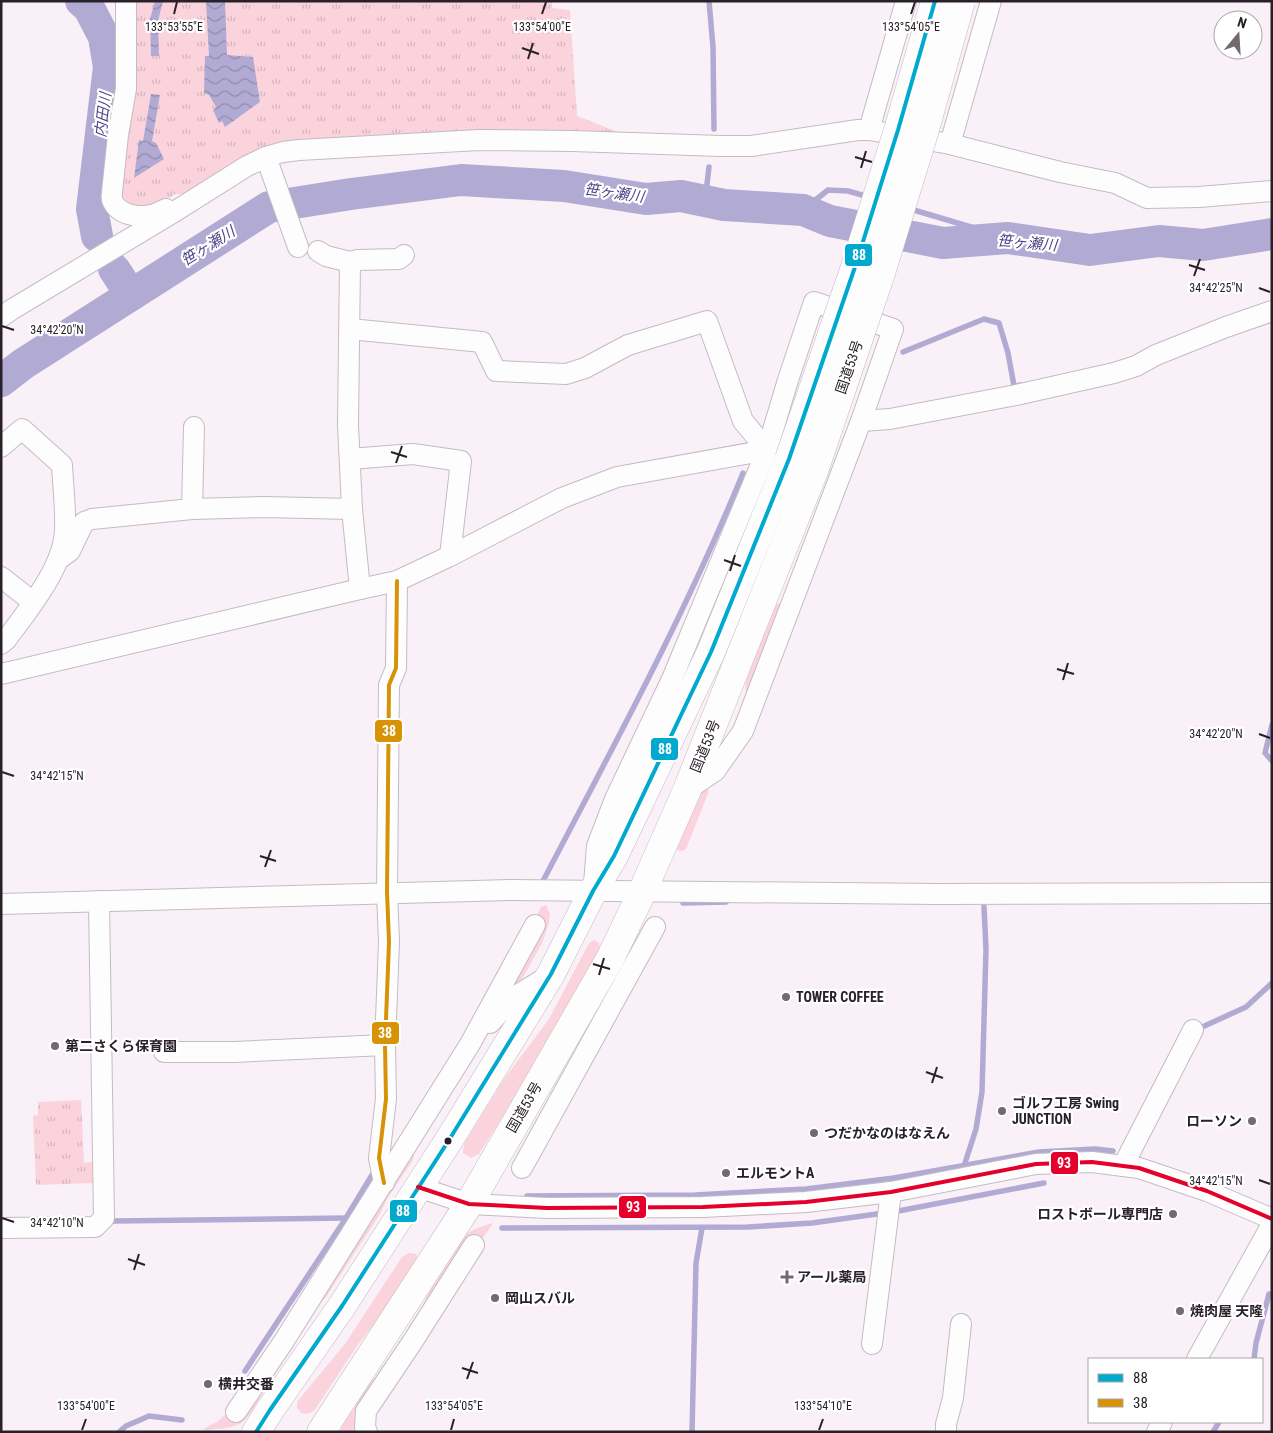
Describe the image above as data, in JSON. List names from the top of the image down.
{
  "streets": {
    "highway": ["国道53号"]
  },
  "water": ["内田川", "笹ヶ瀬川"],
  "places": {
    "other": [
      "TOWER COFFEE",
      "第二さくら保育園",
      "ゴルフ工房 Swing JUNCTION",
      "ローソン",
      "つだかなのはなえん",
      "エルモントA",
      "ロストボール専門店",
      "岡山スバル",
      "焼肉屋 天隆",
      "横井交番"
    ],
    "health": ["アール薬局"]
  },
  "lines": ["transit line 88", "transit line 38", "transit line 93"],
  "legend": ["88", "38"],
  "north": "top",
  "coordinates": [
    "133°53'55\"E",
    "133°54'00\"E",
    "133°54'05\"E",
    "34°42'25\"N",
    "34°42'20\"N",
    "34°42'15\"N",
    "34°42'10\"N",
    "133°54'10\"E"
  ]
}
